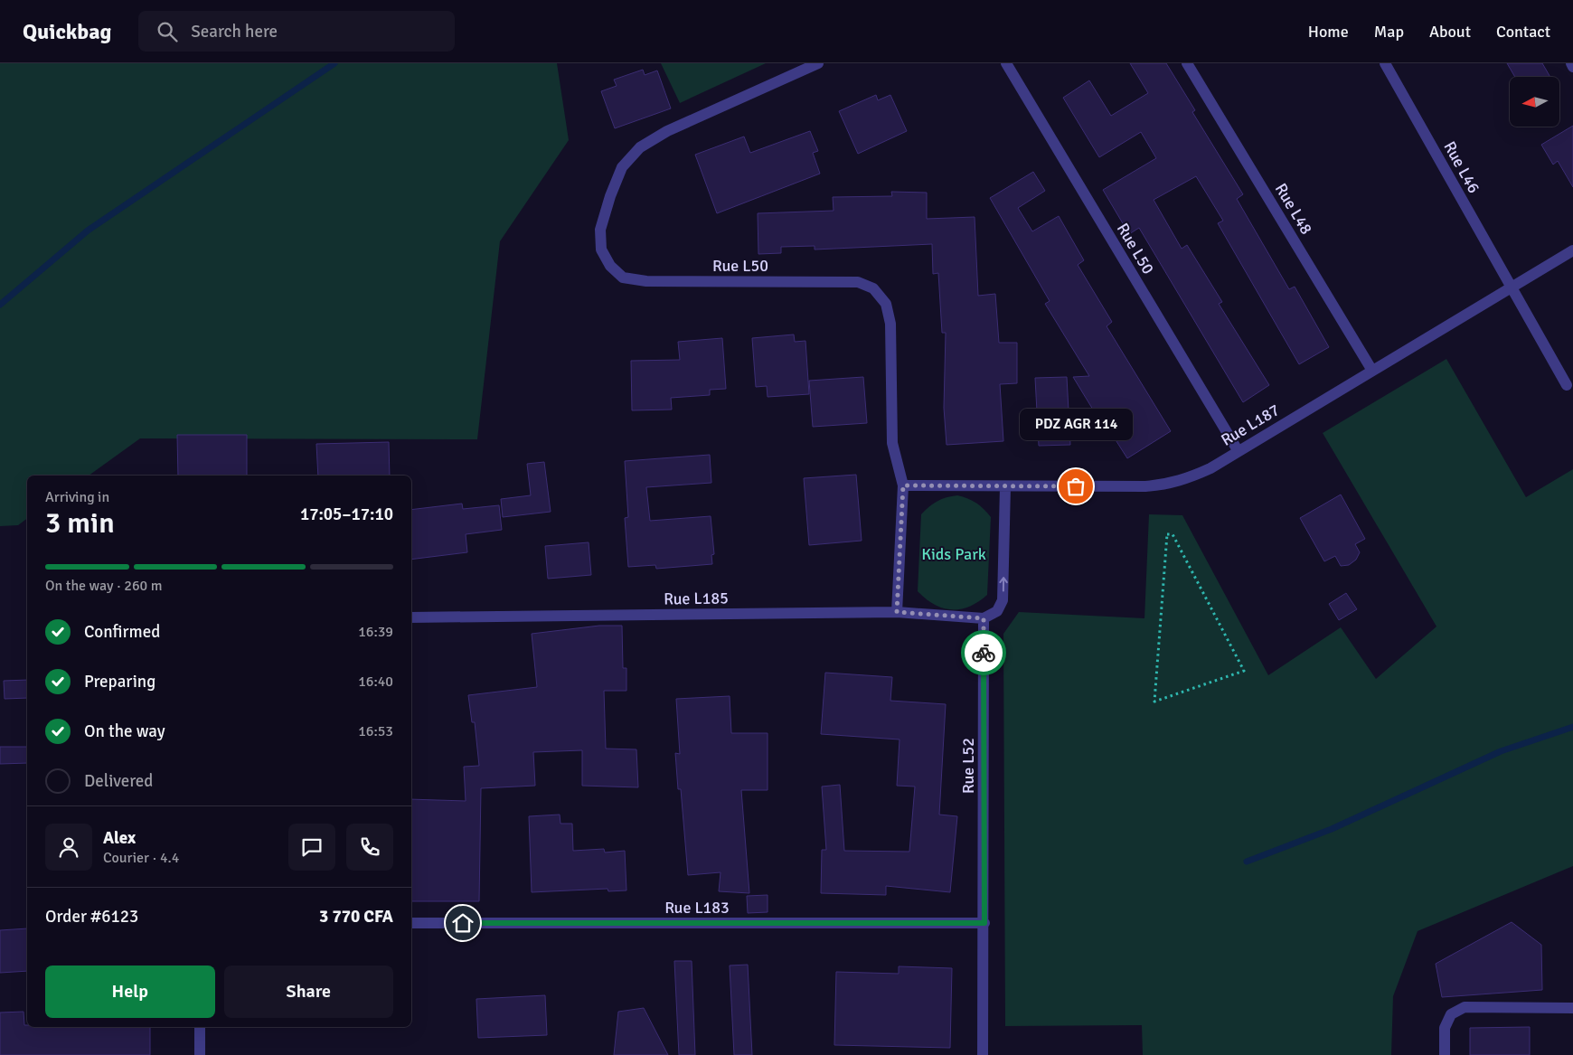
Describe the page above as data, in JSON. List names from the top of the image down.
{
  "streets": {
    "street": [
      "Rue L46",
      "Rue L48",
      "Rue L50",
      "Rue L187",
      "Rue L185",
      "Rue L52",
      "Rue L183"
    ]
  },
  "crossings": [
    ["Rue L46", "Rue L187"],
    ["Rue L48", "Rue L187"],
    ["Rue L50", "Rue L187"],
    ["Rue L50", "Rue L185"],
    ["Rue L185", "Rue L52"],
    ["Rue L52", "Rue L183"]
  ],
  "parks": ["Kids Park"],
  "places": ["PDZ AGR 114"],
  "north": "left",
  "page": {
    "header": "Quickbag",
    "search": "Search here",
    "nav": [
      "Home",
      "Map",
      "About",
      "Contact"
    ],
    "bubble": "PDZ AGR 114",
    "heading": ["3 min", "Arriving in", "17:05–17:10"],
    "panel": [
      "Alex",
      "Courier · 4.4",
      "Order #6123",
      "3 770 CFA"
    ],
    "bar": "On the way · 260 m",
    "list": [
      ["Confirmed", "16:39"],
      ["Preparing", "16:40"],
      ["On the way", "16:53"],
      "Delivered"
    ],
    "buttons": ["Help", "Share"]
  }
}
